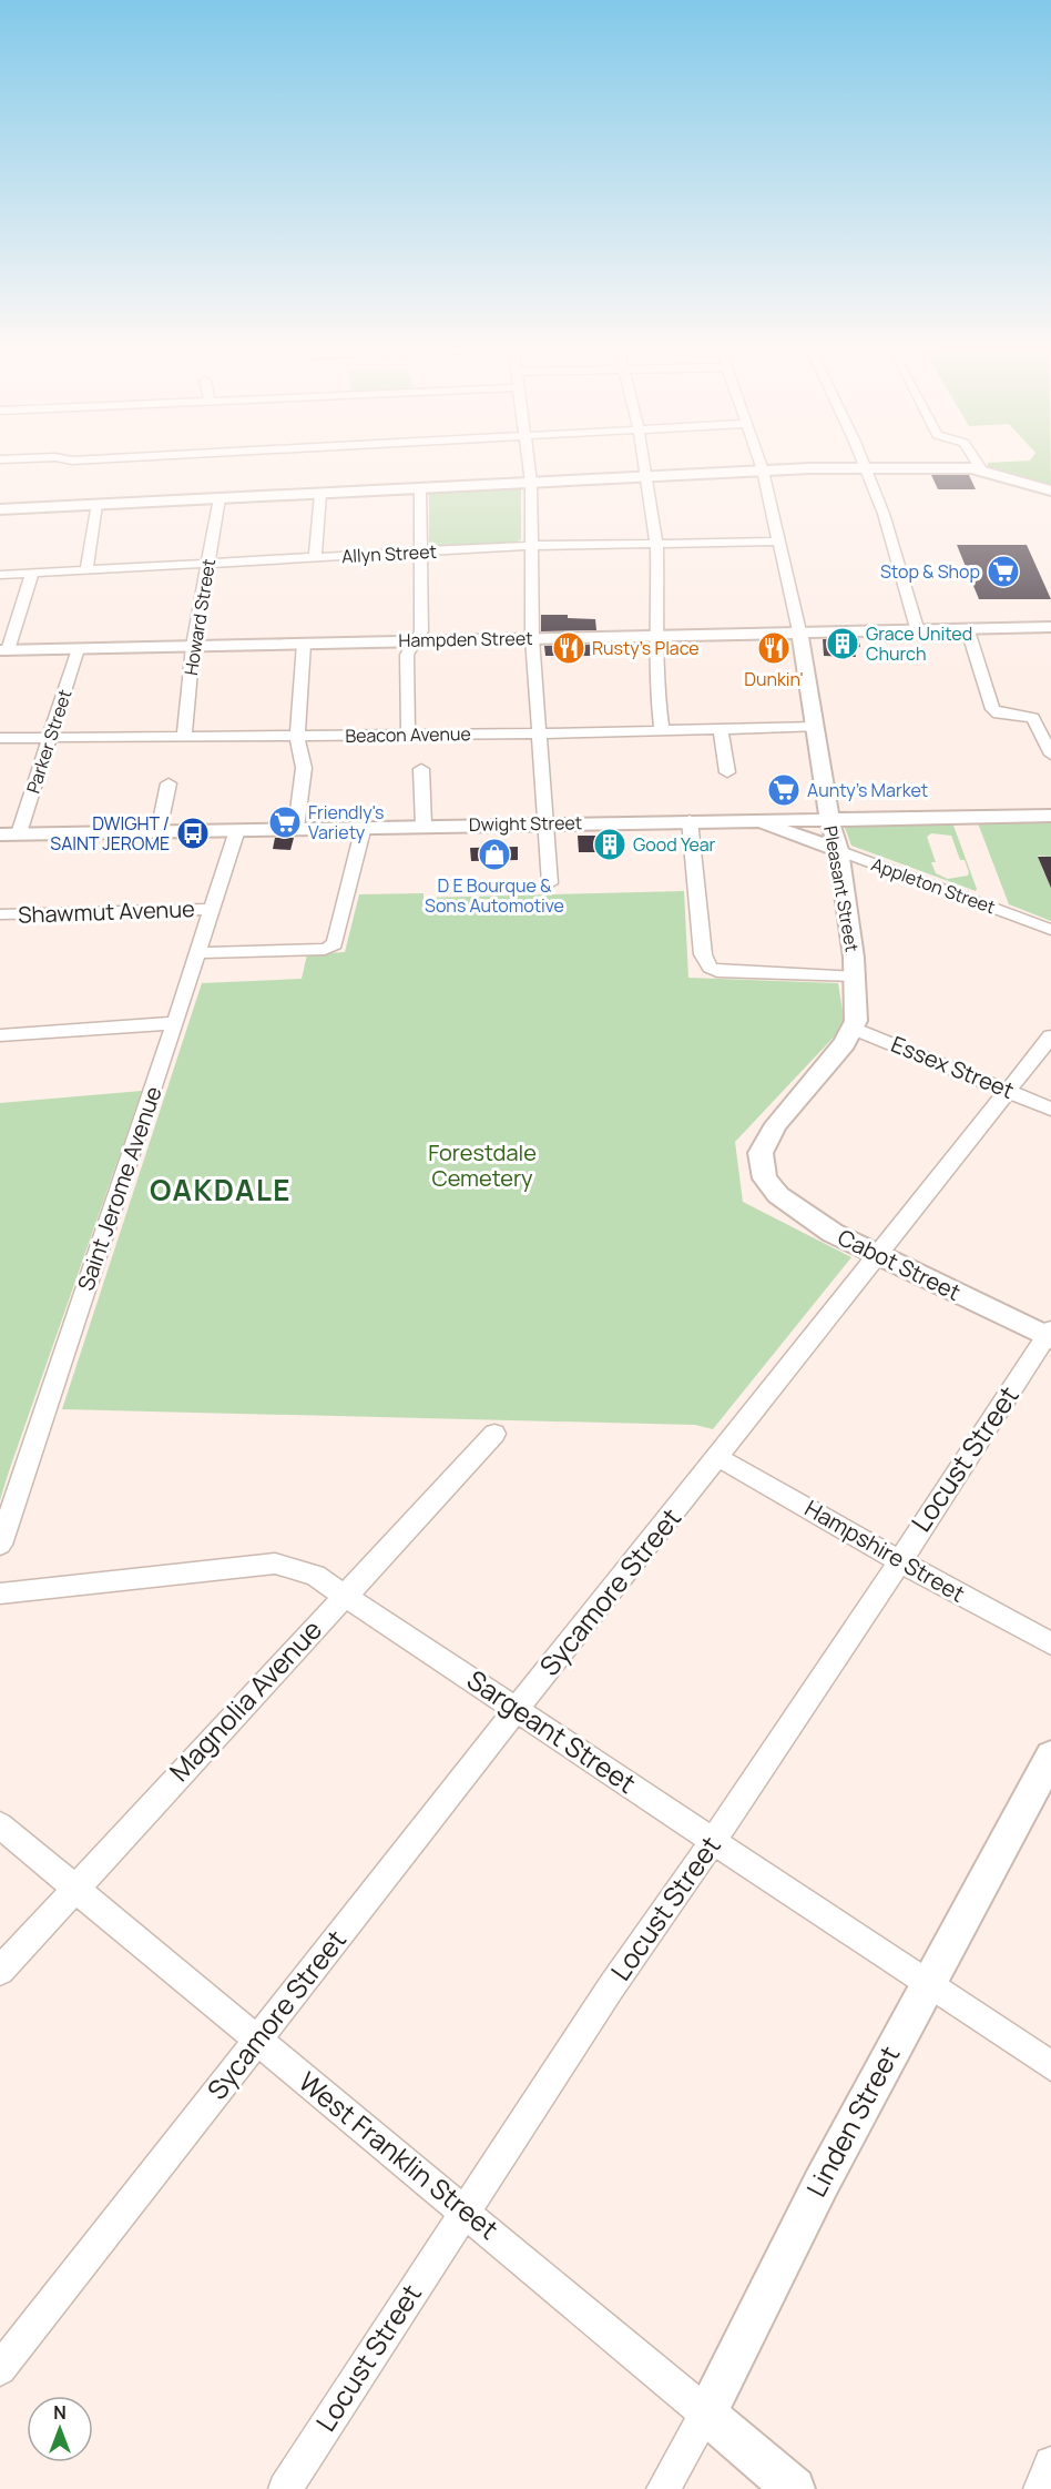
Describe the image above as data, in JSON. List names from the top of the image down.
{
  "streets": {
    "main road": [
      "Hampden Street",
      "Dwight Street",
      "Appleton Street",
      "Pleasant Street",
      "Cabot Street",
      "Linden Street",
      "West Franklin Street"
    ],
    "street": [
      "Allyn Street",
      "Howard Street",
      "Beacon Avenue",
      "Parker Street",
      "Shawmut Avenue",
      "Essex Street",
      "Saint Jerome Avenue",
      "Locust Street",
      "Hampshire Street",
      "Sycamore Street",
      "Magnolia Avenue",
      "Sargeant Street"
    ]
  },
  "crossings": [
    ["Allyn Street", "Howard Street"],
    ["Allyn Street", "Pleasant Street"],
    ["Howard Street", "Hampden Street"],
    ["Howard Street", "Beacon Avenue"],
    ["Hampden Street", "Parker Street"],
    ["Hampden Street", "Pleasant Street"],
    ["Beacon Avenue", "Parker Street"],
    ["Beacon Avenue", "Pleasant Street"],
    ["Parker Street", "Dwight Street"],
    ["Dwight Street", "Appleton Street"],
    ["Dwight Street", "Pleasant Street"],
    ["Dwight Street", "Saint Jerome Avenue"],
    ["Appleton Street", "Pleasant Street"],
    ["Pleasant Street", "Essex Street"],
    ["Pleasant Street", "Cabot Street"],
    ["Shawmut Avenue", "Saint Jerome Avenue"],
    ["Essex Street", "Sycamore Street"],
    ["Cabot Street", "Locust Street"],
    ["Cabot Street", "Sycamore Street"],
    ["Locust Street", "Hampshire Street"],
    ["Locust Street", "Sargeant Street"],
    ["Locust Street", "West Franklin Street"],
    ["Hampshire Street", "Sycamore Street"],
    ["Sycamore Street", "Sargeant Street"],
    ["Sycamore Street", "West Franklin Street"],
    ["Magnolia Avenue", "Sargeant Street"],
    ["Magnolia Avenue", "West Franklin Street"],
    ["Sargeant Street", "Linden Street"],
    ["Linden Street", "West Franklin Street"]
  ],
  "districts": ["OAKDALE"],
  "parks": ["Forestdale Cemetery"],
  "places": {
    "supermarket": ["Stop & Shop", "Aunty's Market", "Friendly's Variety"],
    "building": ["Grace United Church", "Good Year"],
    "restaurant": ["Rusty's Place", "Dunkin'"],
    "bus stop": ["DWIGHT / SAINT JEROME"],
    "shop": ["D E Bourque & Sons Automotive"]
  },
  "north": "top"
}
